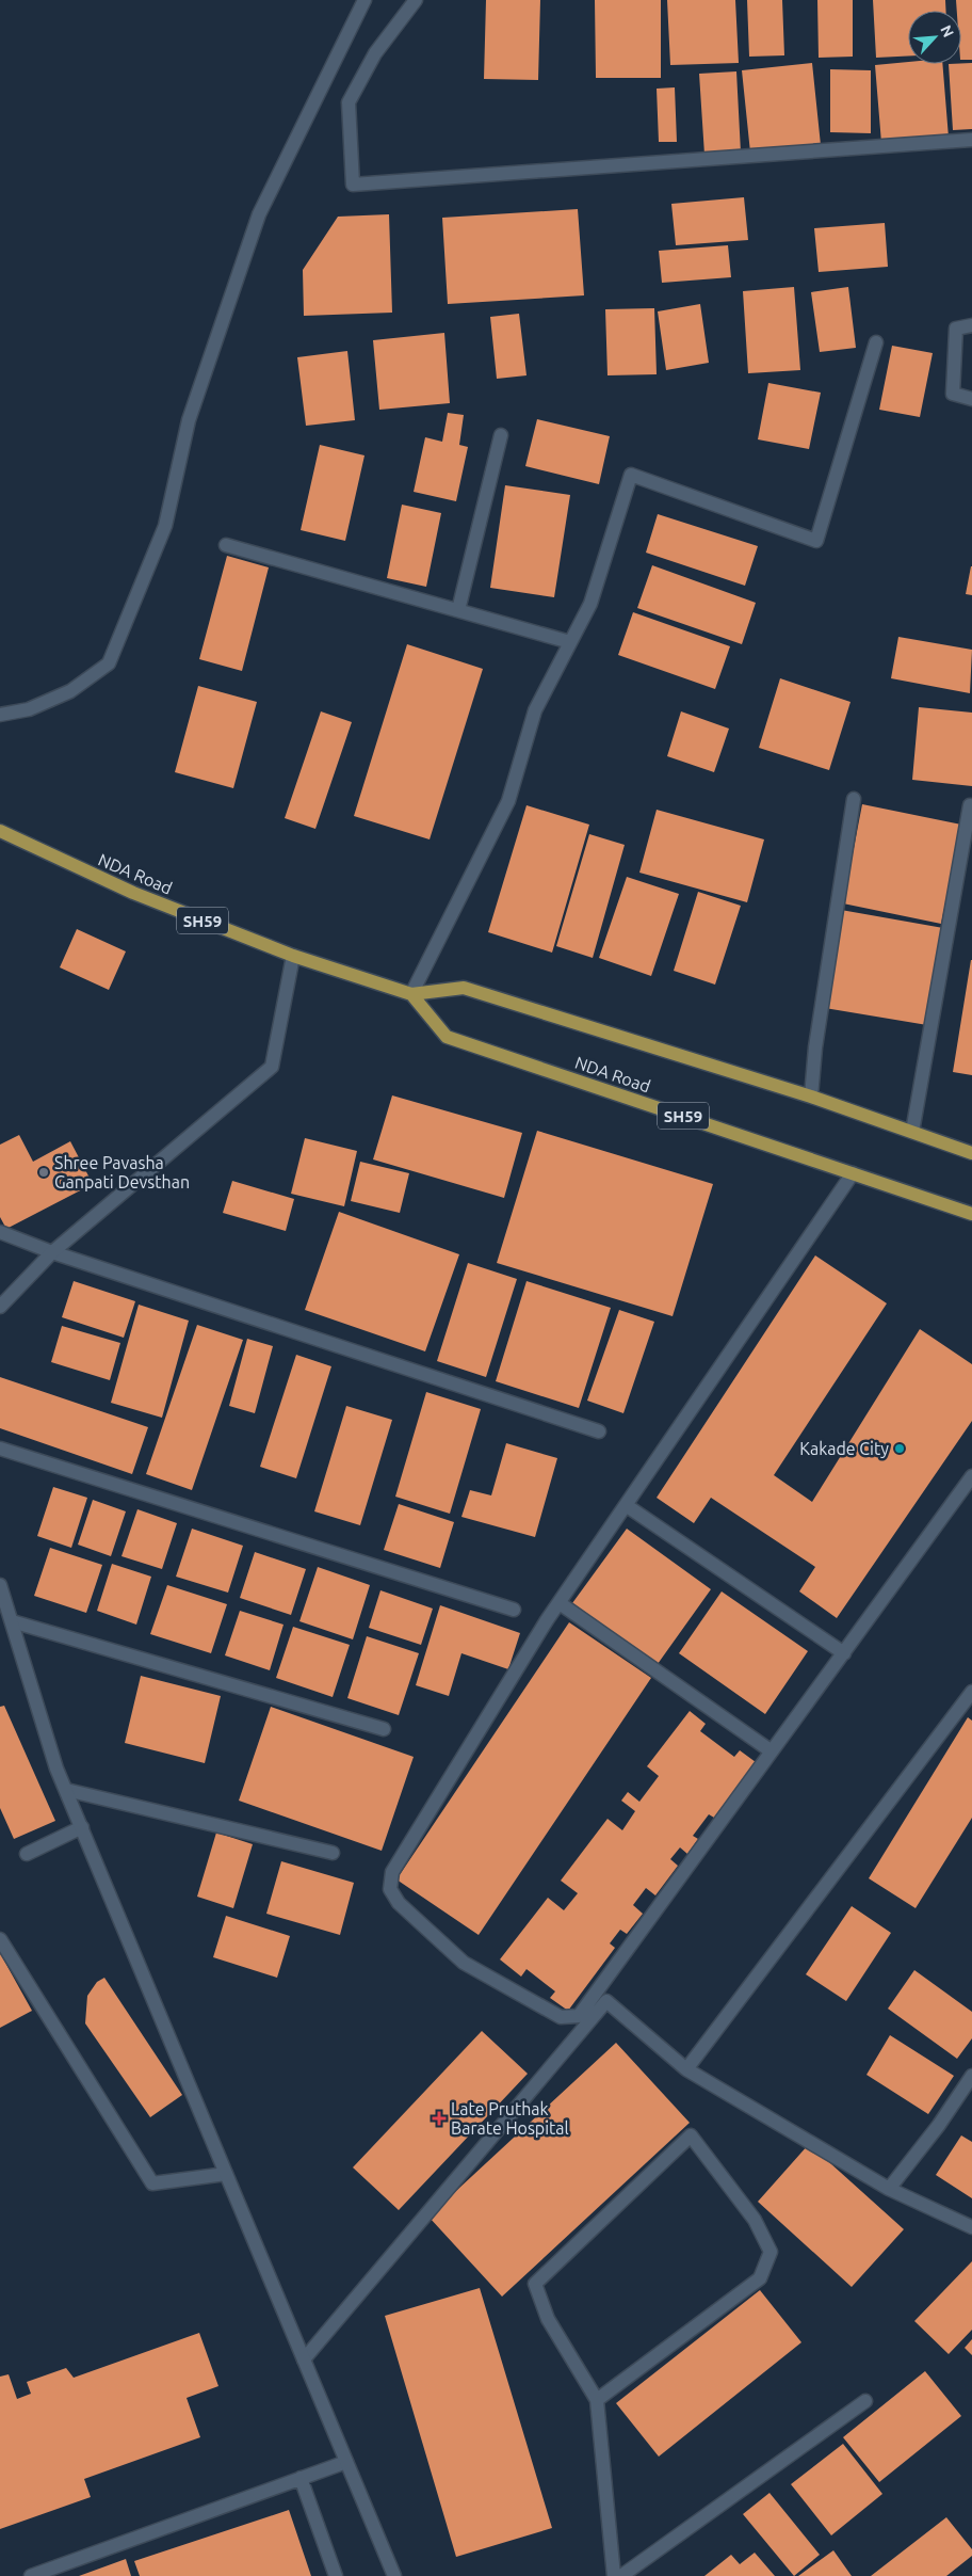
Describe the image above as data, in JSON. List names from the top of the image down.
{
  "streets": {
    "main road": ["NDA Road", "SH59"]
  },
  "places": {
    "other": ["Shree Pavasha Ganpati Devsthan", "Kakade City"],
    "health": ["Late Pruthak Barate Hospital"]
  },
  "north": "top right"
}
